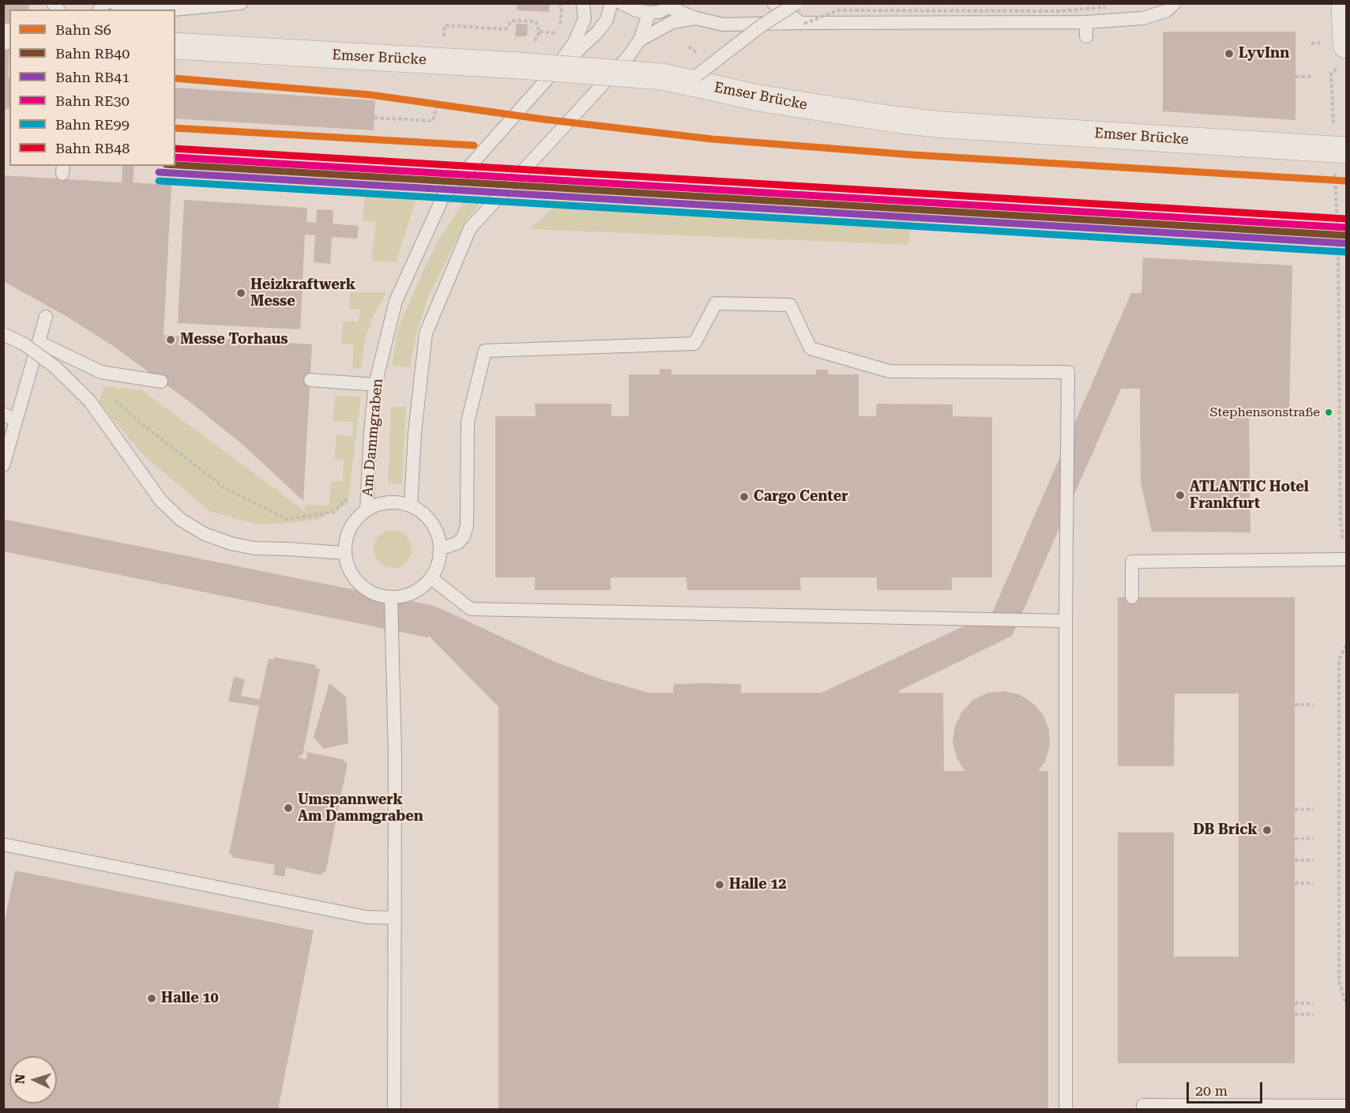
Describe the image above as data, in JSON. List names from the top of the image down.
{
  "streets": {
    "street": ["Emser Brücke"],
    "lane": ["Am Dammgraben"]
  },
  "places": [
    "LyvInn",
    "Heizkraftwerk Messe",
    "Messe Torhaus",
    "Stephensonstraße",
    "ATLANTIC Hotel Frankfurt",
    "Cargo Center",
    "Umspannwerk Am Dammgraben",
    "DB Brick",
    "Halle 12",
    "Halle 10"
  ],
  "lines": [
    "rail line S6",
    "rail line RB48",
    "rail line RE30",
    "rail line RB40",
    "rail line RB41",
    "rail line RE99"
  ],
  "legend": [
    "Bahn S6",
    "Bahn RB40",
    "Bahn RB41",
    "Bahn RE30",
    "Bahn RE99",
    "Bahn RB48"
  ],
  "scale_bar": "20 m",
  "north": "left"
}
